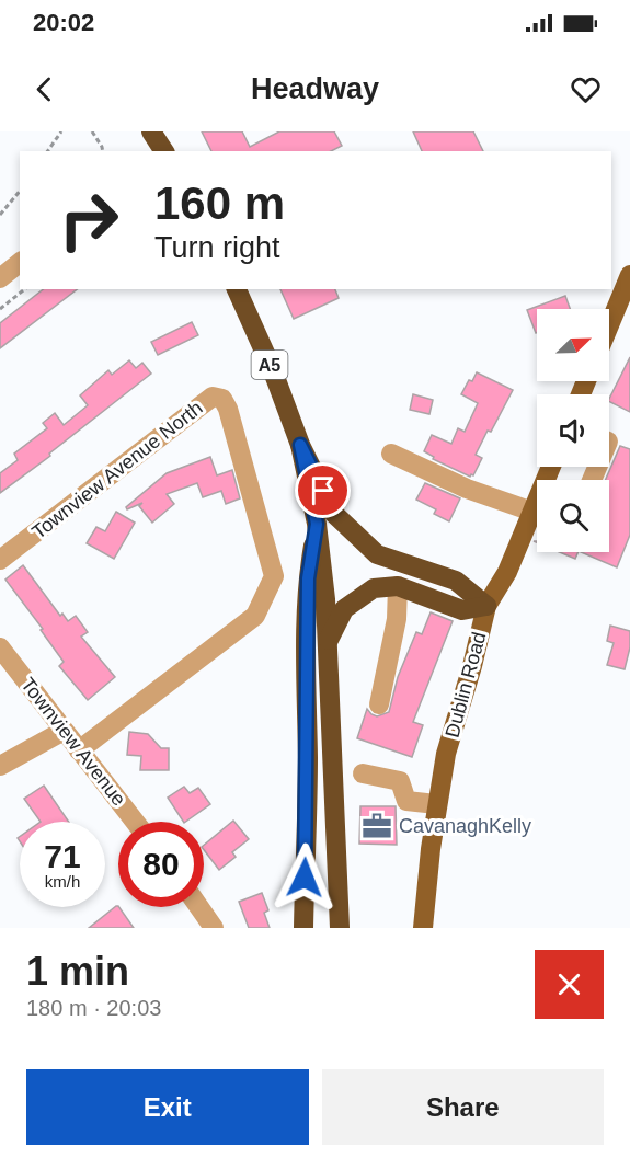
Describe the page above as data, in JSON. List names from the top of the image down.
{
  "streets": {
    "highway": ["A5"],
    "main road": ["Dublin Road"],
    "street": ["Townview Avenue North", "Townview Avenue"]
  },
  "crossings": [
    ["Townview Avenue North", "Townview Avenue"]
  ],
  "places": {
    "office": ["CavanaghKelly"]
  },
  "north": "top right",
  "page": {
    "status": "20:02",
    "header": "Headway",
    "turn": ["160 m", "Turn right"],
    "speed": "71 km/h",
    "limit": "80",
    "heading": ["1 min", "180 m · 20:03"],
    "buttons": ["Exit", "Share"]
  }
}
